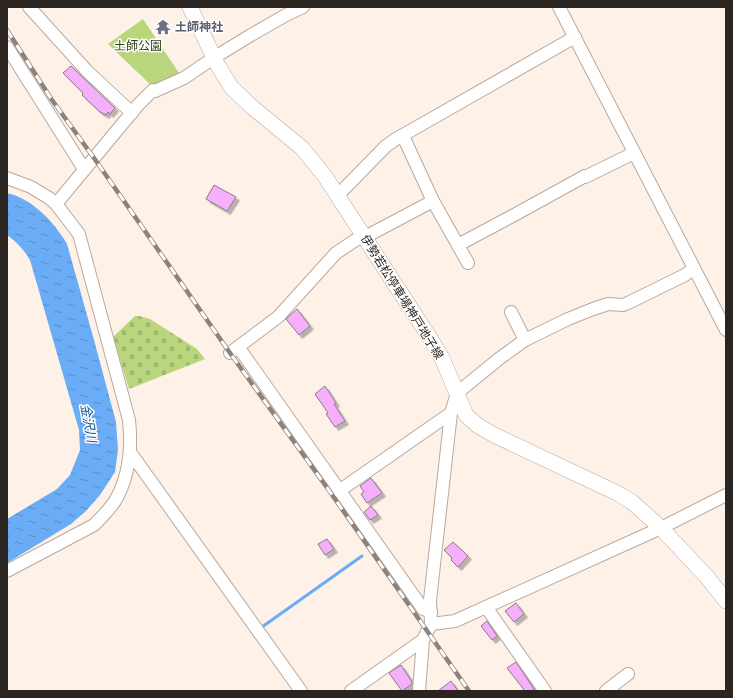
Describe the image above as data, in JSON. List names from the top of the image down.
{
  "streets": {
    "main road": ["伊勢若松停車場神戸地子線"]
  },
  "water": ["金沢川"],
  "parks": ["土師公園"],
  "places": {
    "temple": ["土師神社"]
  }
}
